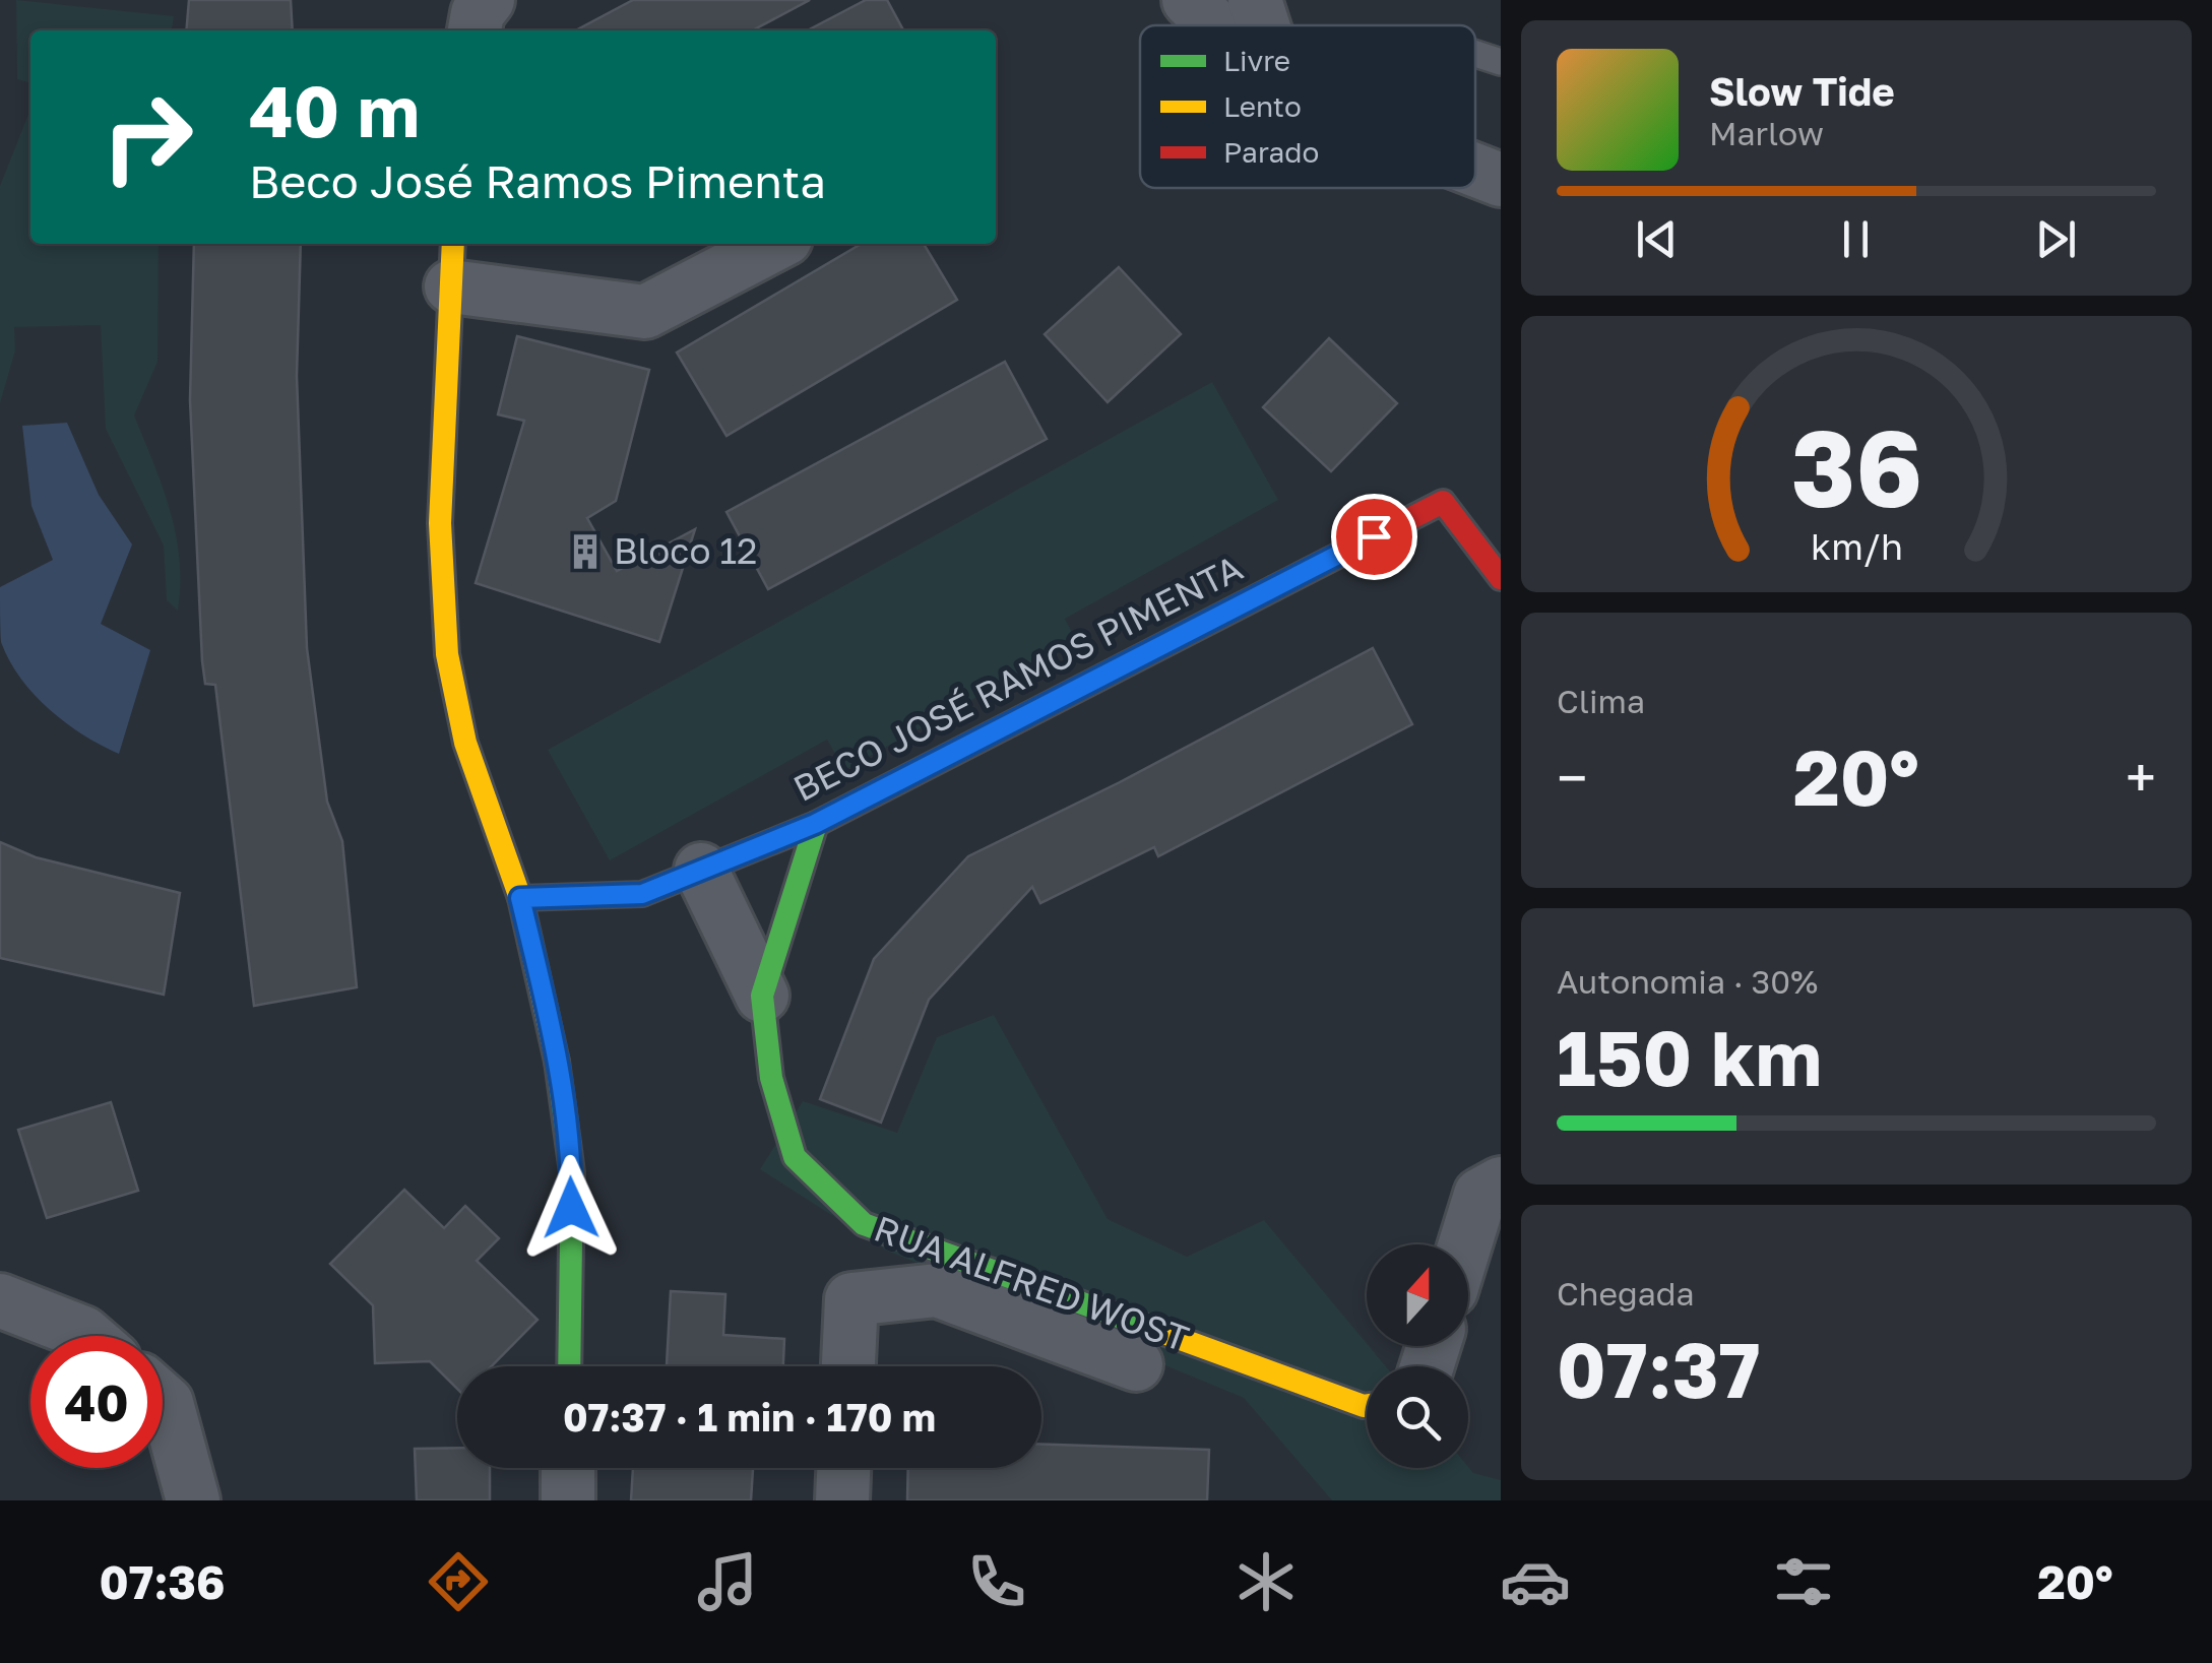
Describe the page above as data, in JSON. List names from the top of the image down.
{
  "streets": {
    "street": ["BECO JOSÉ RAMOS PIMENTA", "RUA ALFRED WOST"]
  },
  "crossings": [
    ["BECO JOSÉ RAMOS PIMENTA", "RUA ALFRED WOST"]
  ],
  "places": {
    "building": ["Bloco 12"]
  },
  "legend": ["Livre", "Lento", "Parado"],
  "north": "top",
  "page": {
    "turn": ["40 m", "Beco José Ramos Pimenta"],
    "song": ["Slow Tide", "Marlow"],
    "tile": [
      "Clima",
      ["Autonomia · 30%", "150 km"],
      ["Chegada", "07:37"]
    ],
    "heat": ["−", "20°", "+"],
    "limit": "40",
    "trip": "07:37 · 1 min · 170 m",
    "tabs": ["07:36", "20°"],
    "gauge": ["36", "km/h"]
  }
}
